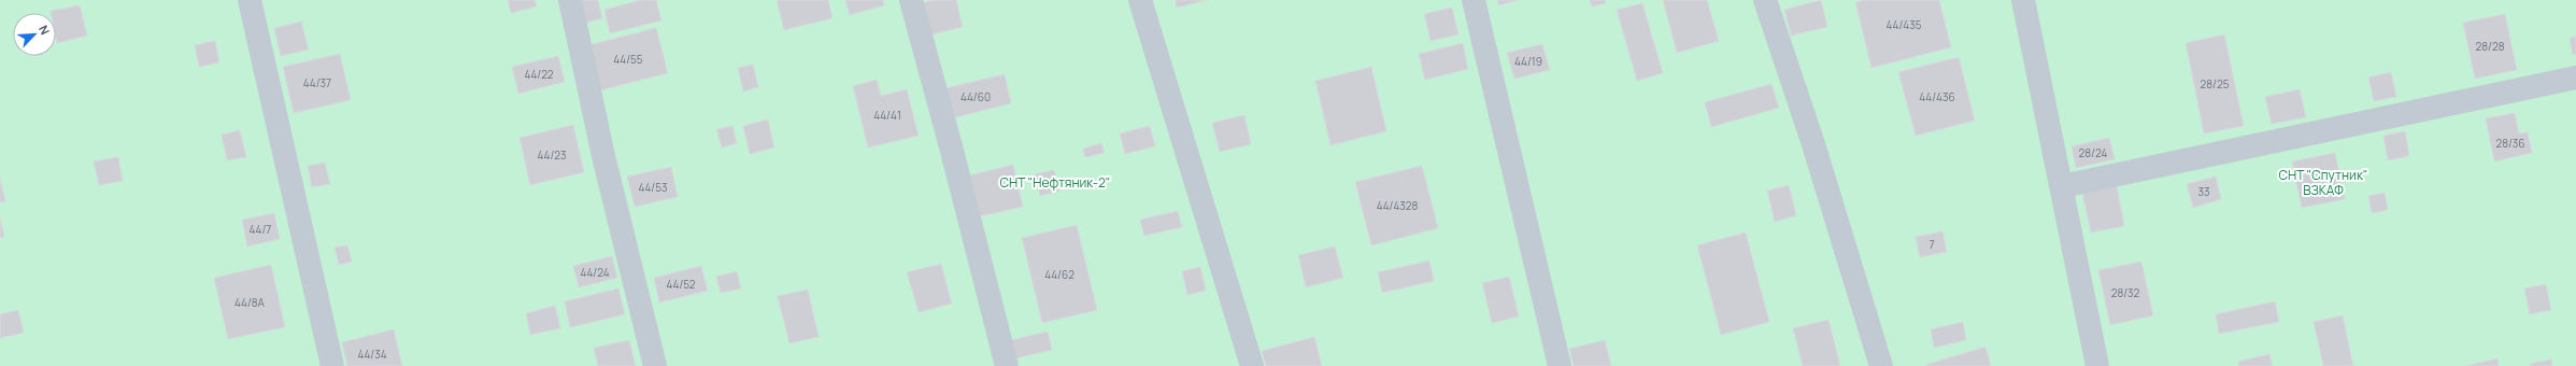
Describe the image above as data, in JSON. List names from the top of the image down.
{
  "parks": ["СНТ \"Спутник\" ВЗКАФ", "СНТ \"Нефтяник-2\""],
  "house_numbers": [
    "44/435",
    "28/28",
    "44/55",
    "44/19",
    "44/22",
    "44/37",
    "28/25",
    "44/60",
    "44/436",
    "44/41",
    "28/36",
    "28/24",
    "44/23",
    "44/53",
    "33",
    "44/4328",
    "44/7",
    "7",
    "44/24",
    "44/62",
    "44/52",
    "28/32",
    "44/8А",
    "44/34"
  ],
  "north": "top right"
}
